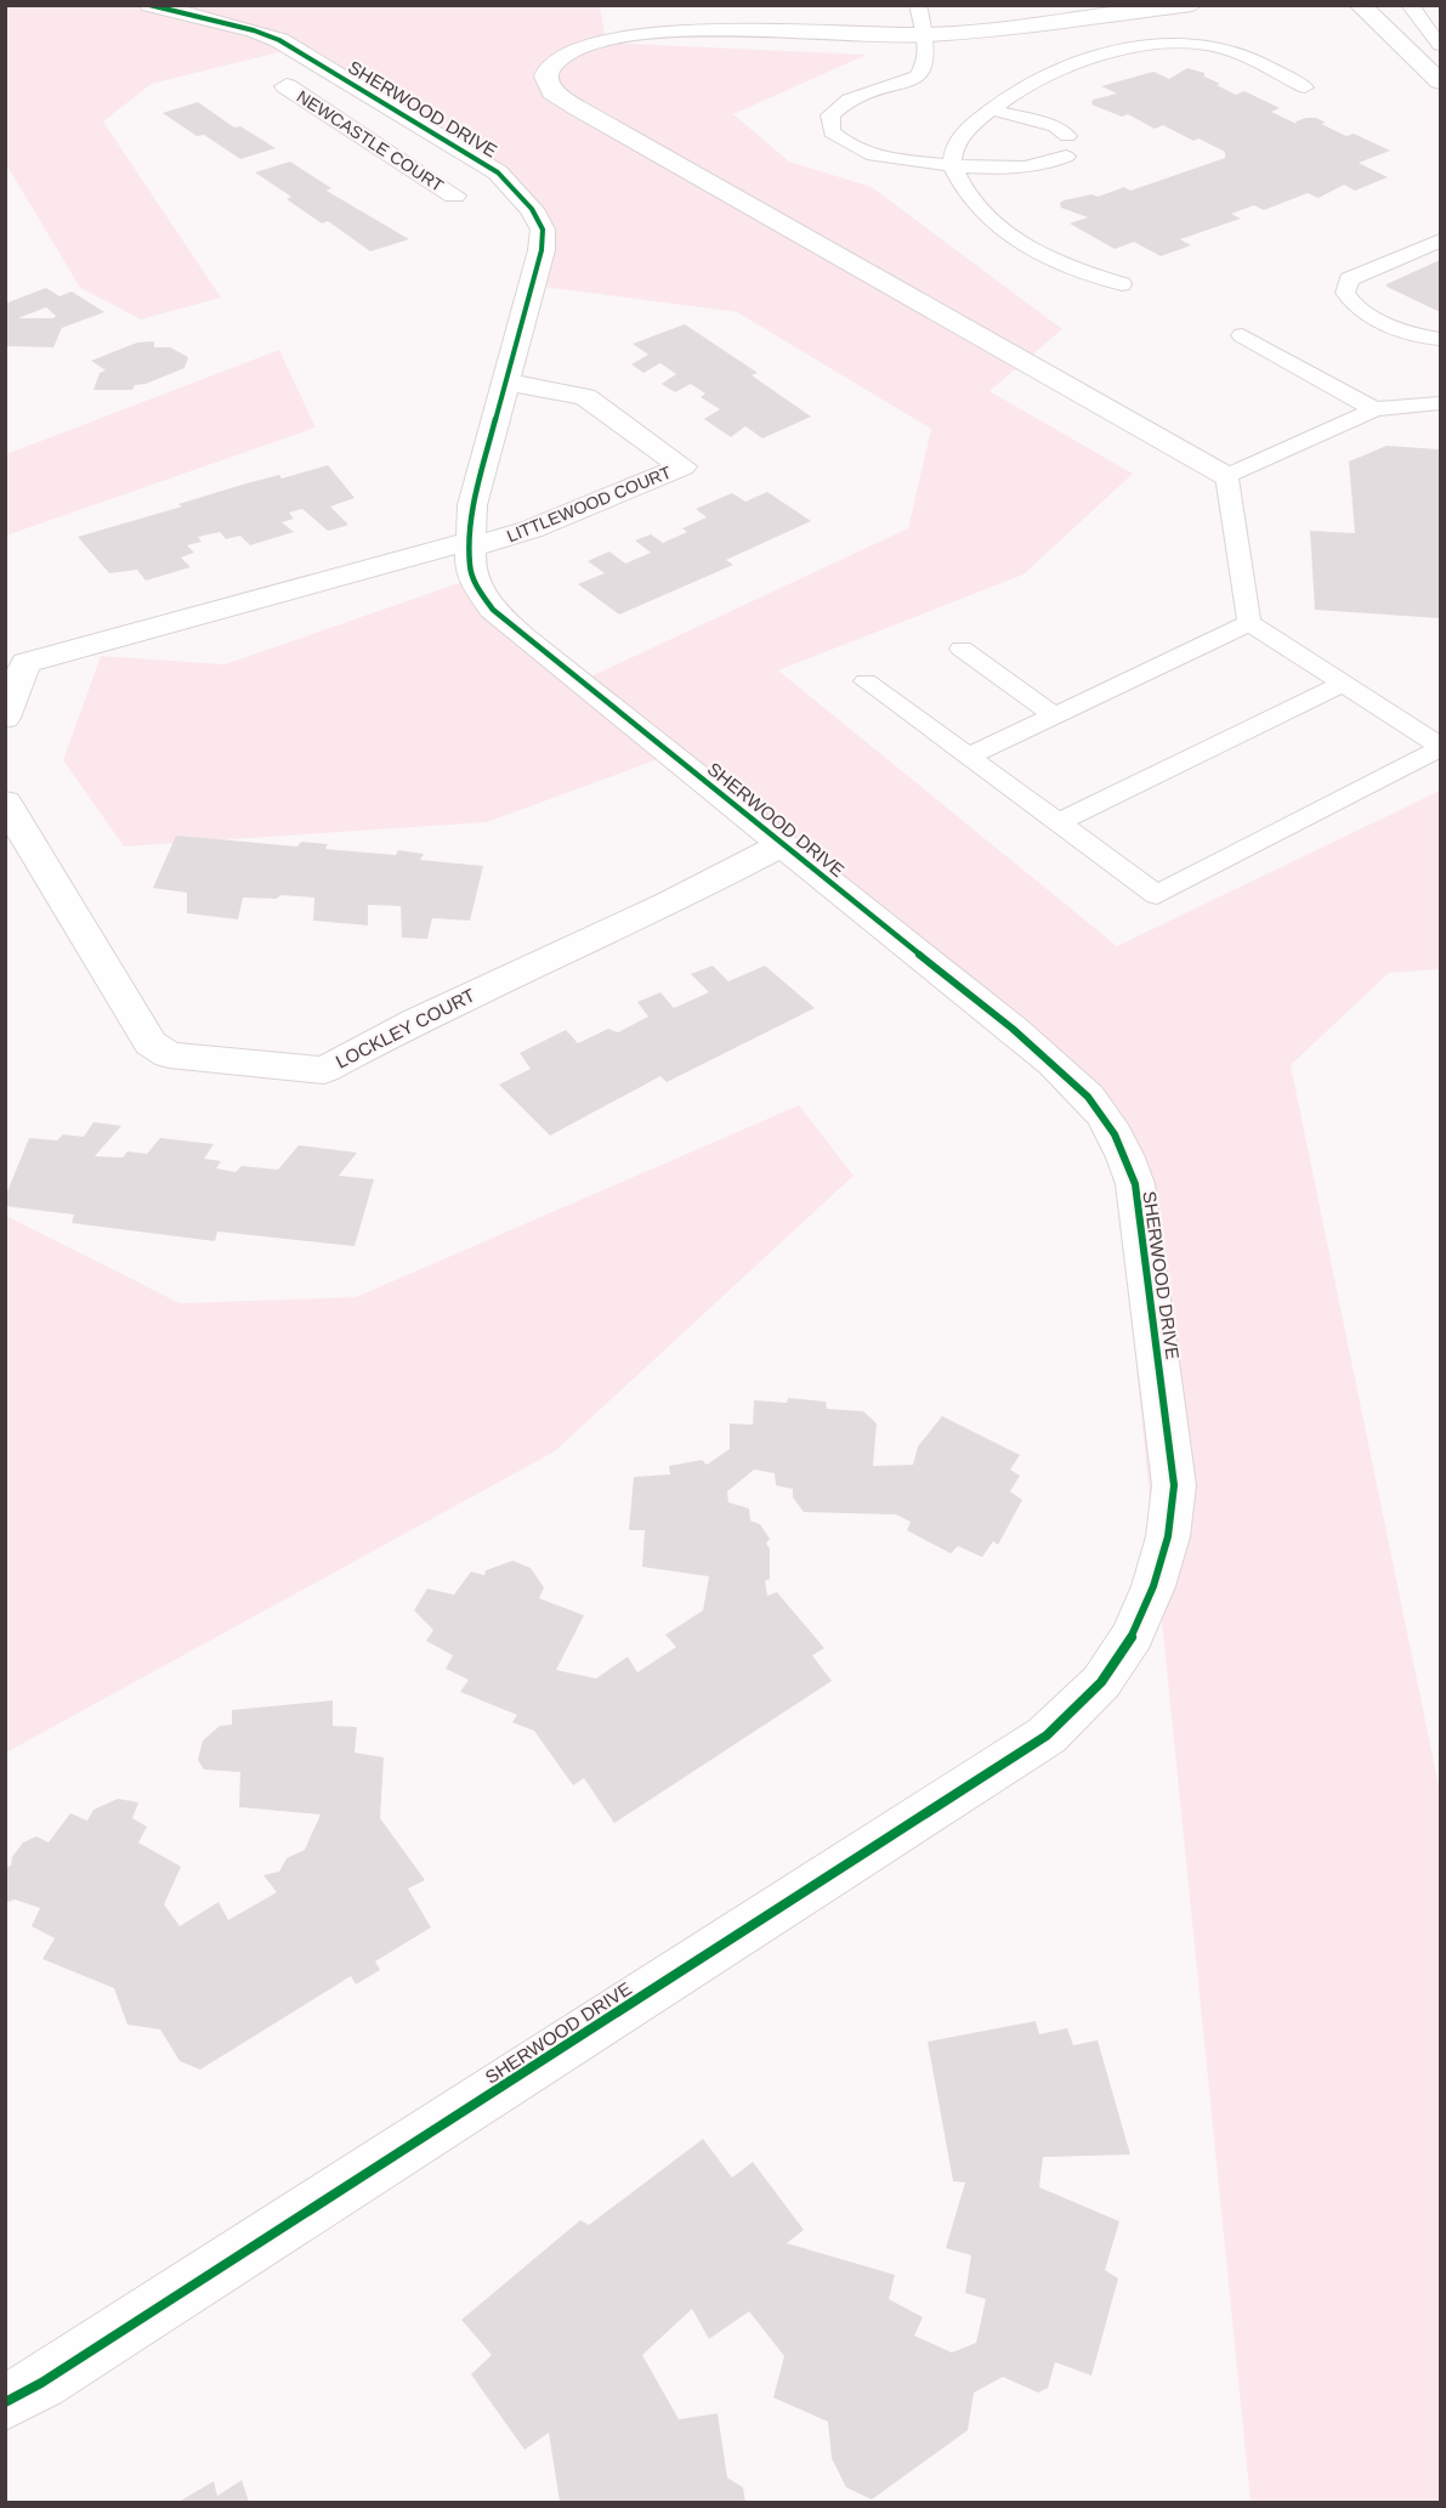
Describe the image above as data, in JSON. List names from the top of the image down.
{
  "streets": {
    "street": [
      "SHERWOOD DRIVE",
      "NEWCASTLE COURT",
      "LITTLEWOOD COURT",
      "LOCKLEY COURT"
    ]
  },
  "crossings": [
    ["SHERWOOD DRIVE", "LITTLEWOOD COURT"],
    ["SHERWOOD DRIVE", "LOCKLEY COURT"]
  ]
}
